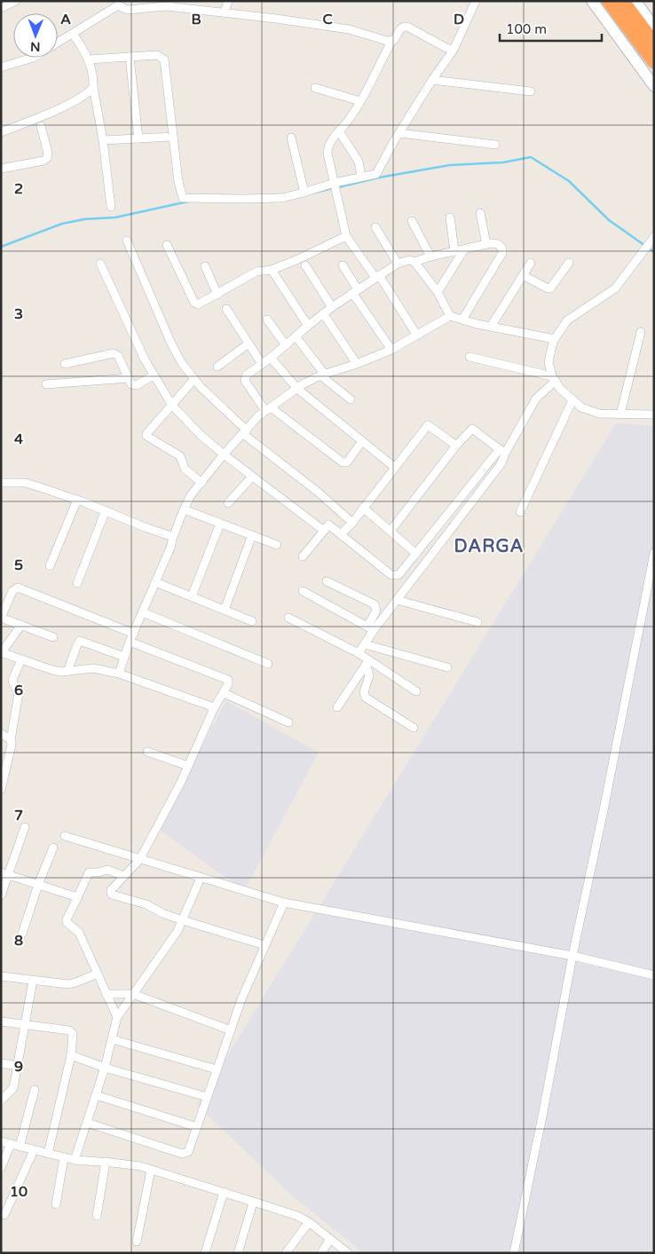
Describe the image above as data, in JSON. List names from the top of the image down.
{
  "districts": ["DARGA"],
  "scale_bar": "100 m",
  "north": "bottom",
  "grid": {
    "columns": [
      "A",
      "B",
      "C",
      "D"
    ],
    "rows": [
      "2",
      "3",
      "4",
      "5",
      "6",
      "7",
      "8",
      "9",
      "10"
    ]
  }
}
